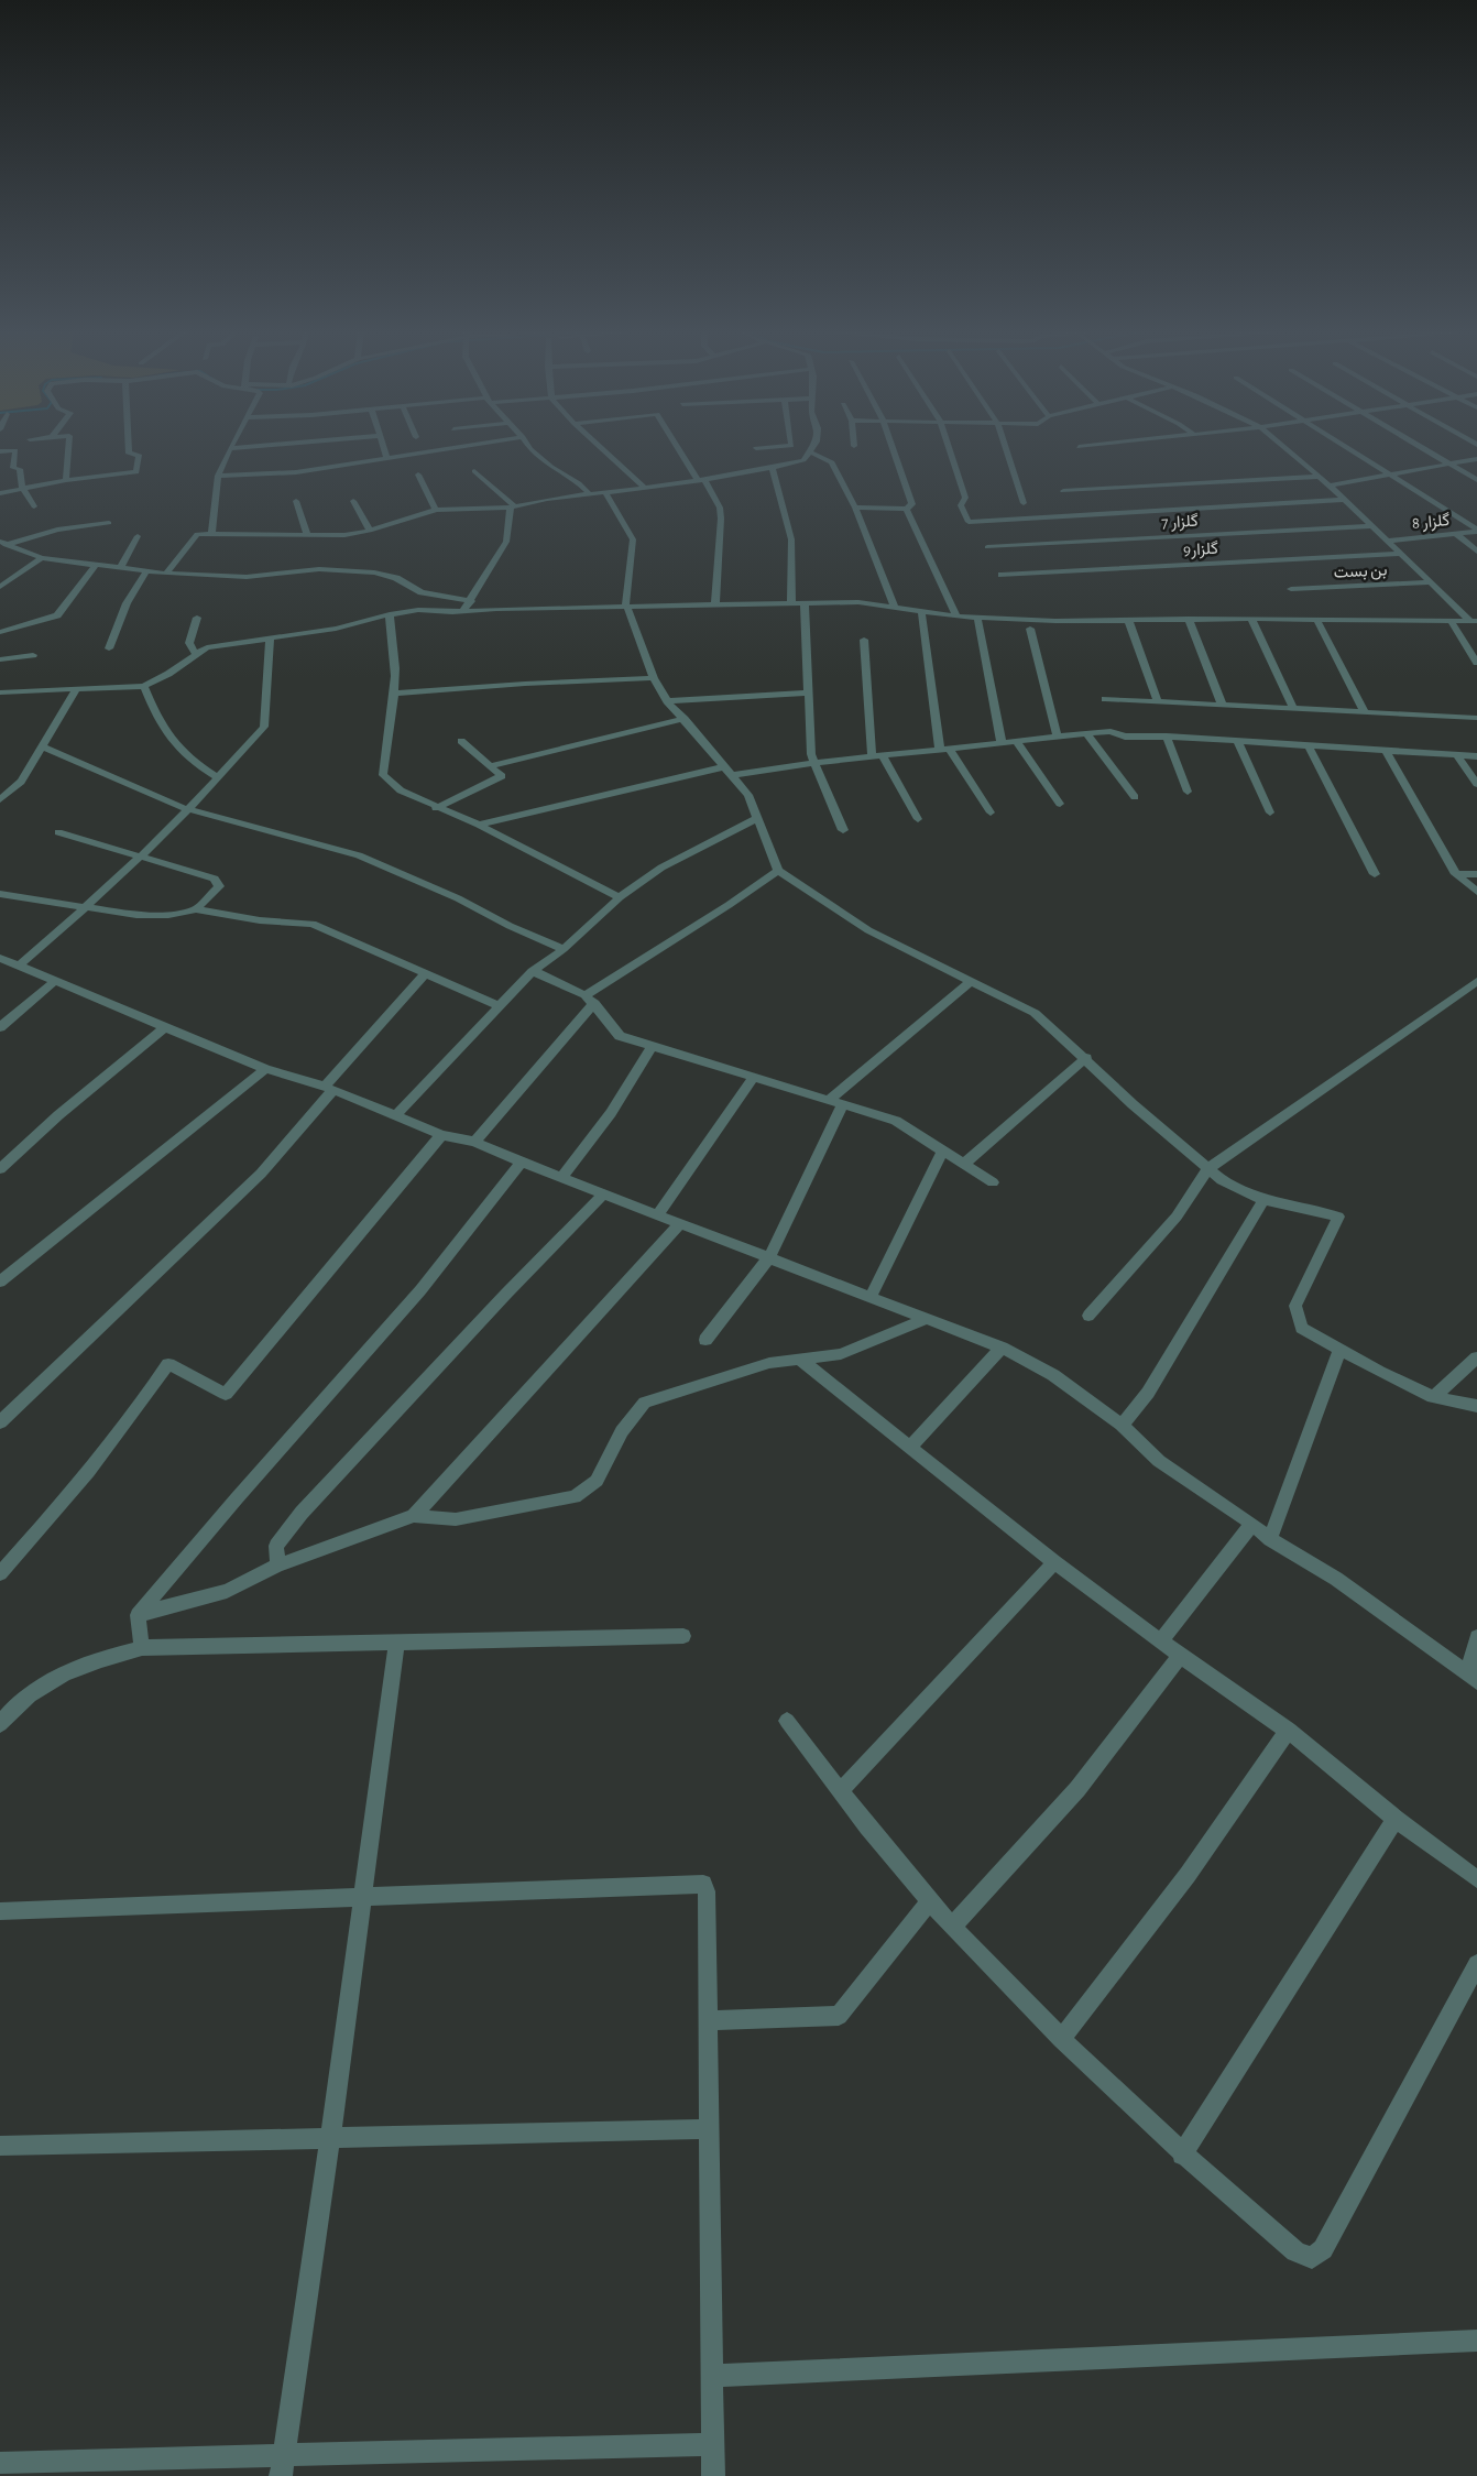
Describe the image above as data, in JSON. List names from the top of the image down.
{
  "streets": {
    "street": [
      "گلزار 7",
      "گلزار 8",
      "گلزار9",
      "بن بست"
    ]
  }
}
